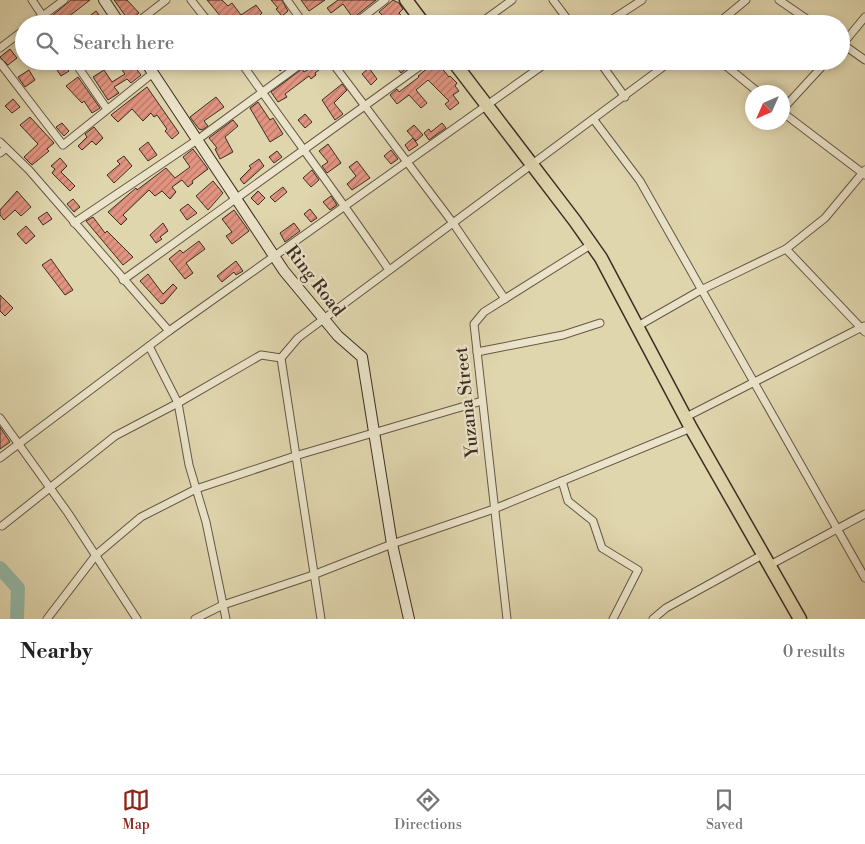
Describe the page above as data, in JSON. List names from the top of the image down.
{
  "streets": {
    "street": ["Ring Road", "Yuzana Street"]
  },
  "north": "bottom left",
  "page": {
    "search": "Search here",
    "heading": ["Nearby", "0 results"],
    "nav": ["Map", "Directions", "Saved"]
  }
}
